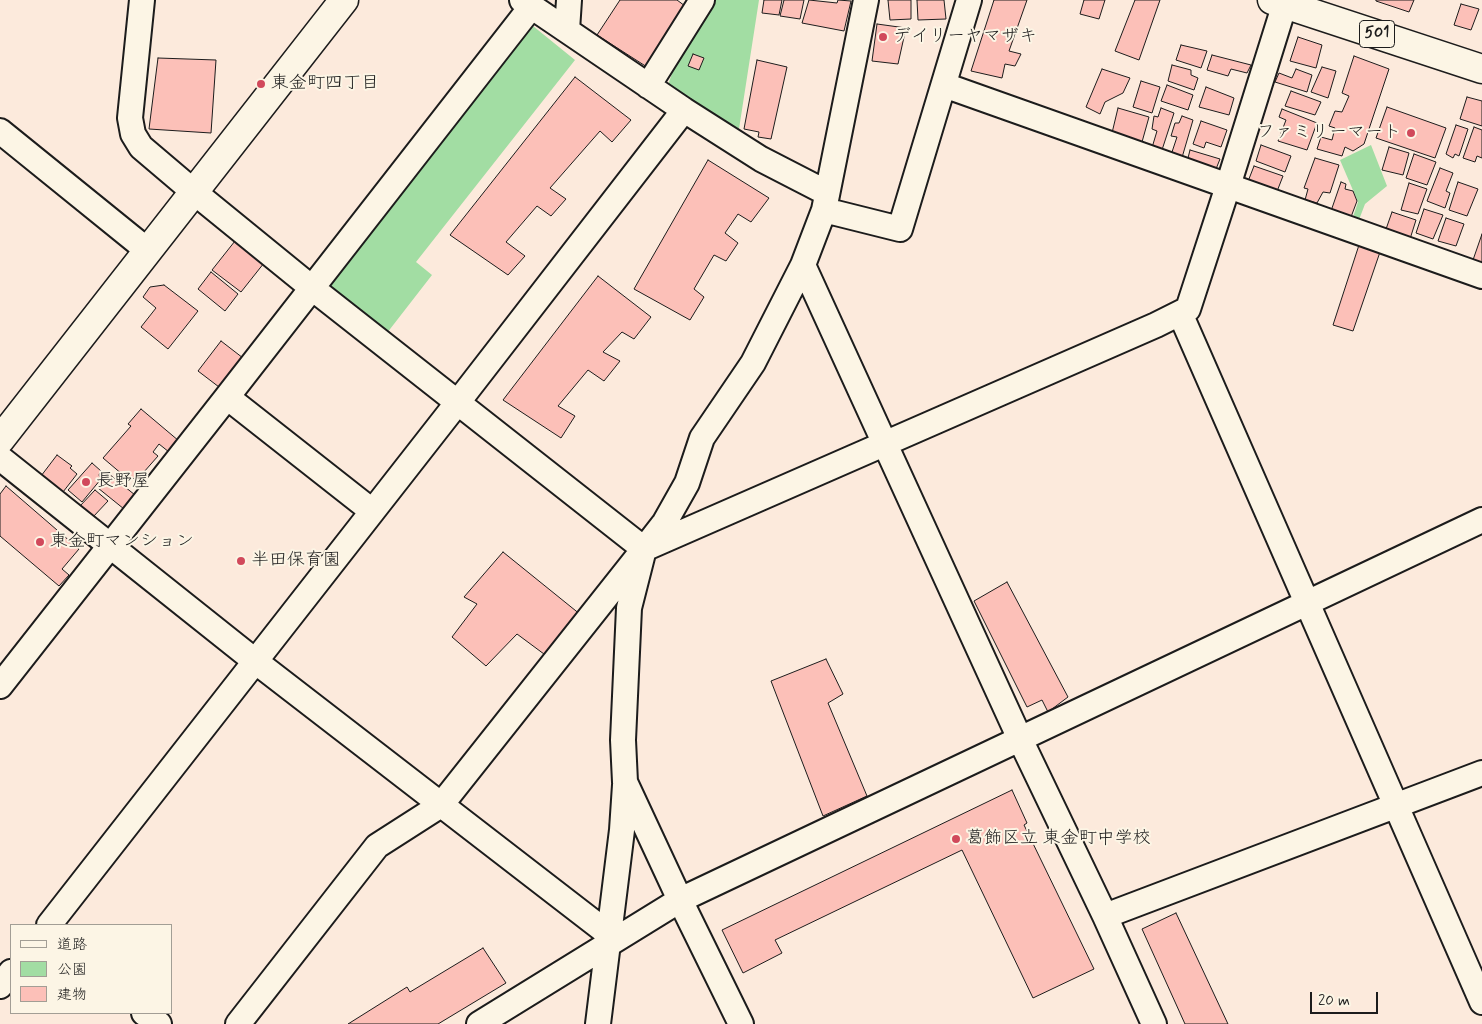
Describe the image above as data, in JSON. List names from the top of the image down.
{
  "streets": {
    "street": ["501"]
  },
  "places": [
    "デイリーヤマザキ",
    "東金町四丁目",
    "ファミリーマート",
    "長野屋",
    "東金町マンション",
    "半田保育園",
    "葛飾区立 東金町中学校"
  ],
  "legend": ["道路", "公園", "建物"],
  "scale_bar": "20 m"
}
